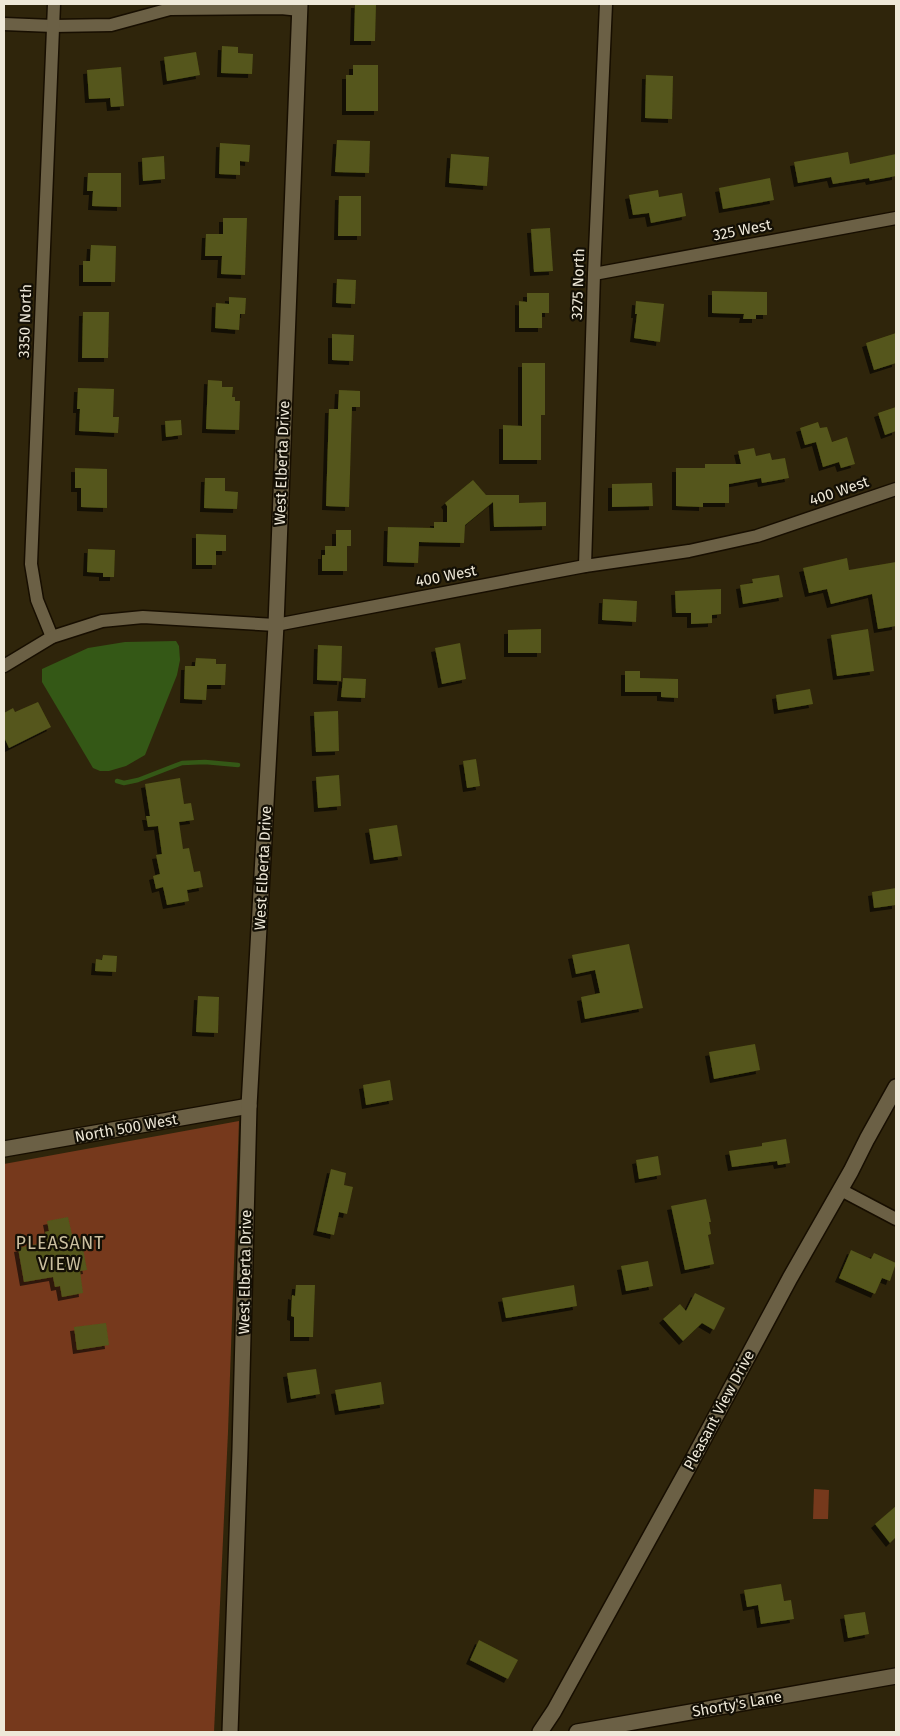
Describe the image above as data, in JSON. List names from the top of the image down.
{
  "streets": {
    "main road": [
      "West Elberta Drive",
      "North 500 West",
      "Pleasant View Drive",
      "Shorty's Lane"
    ],
    "street": [
      "325 West",
      "3275 North",
      "3350 North",
      "400 West"
    ]
  },
  "crossings": [
    ["325 West", "3275 North"],
    ["3275 North", "400 West"],
    ["3350 North", "400 West"],
    ["West Elberta Drive", "400 West"],
    ["West Elberta Drive", "North 500 West"]
  ],
  "districts": ["PLEASANT VIEW"]
}
